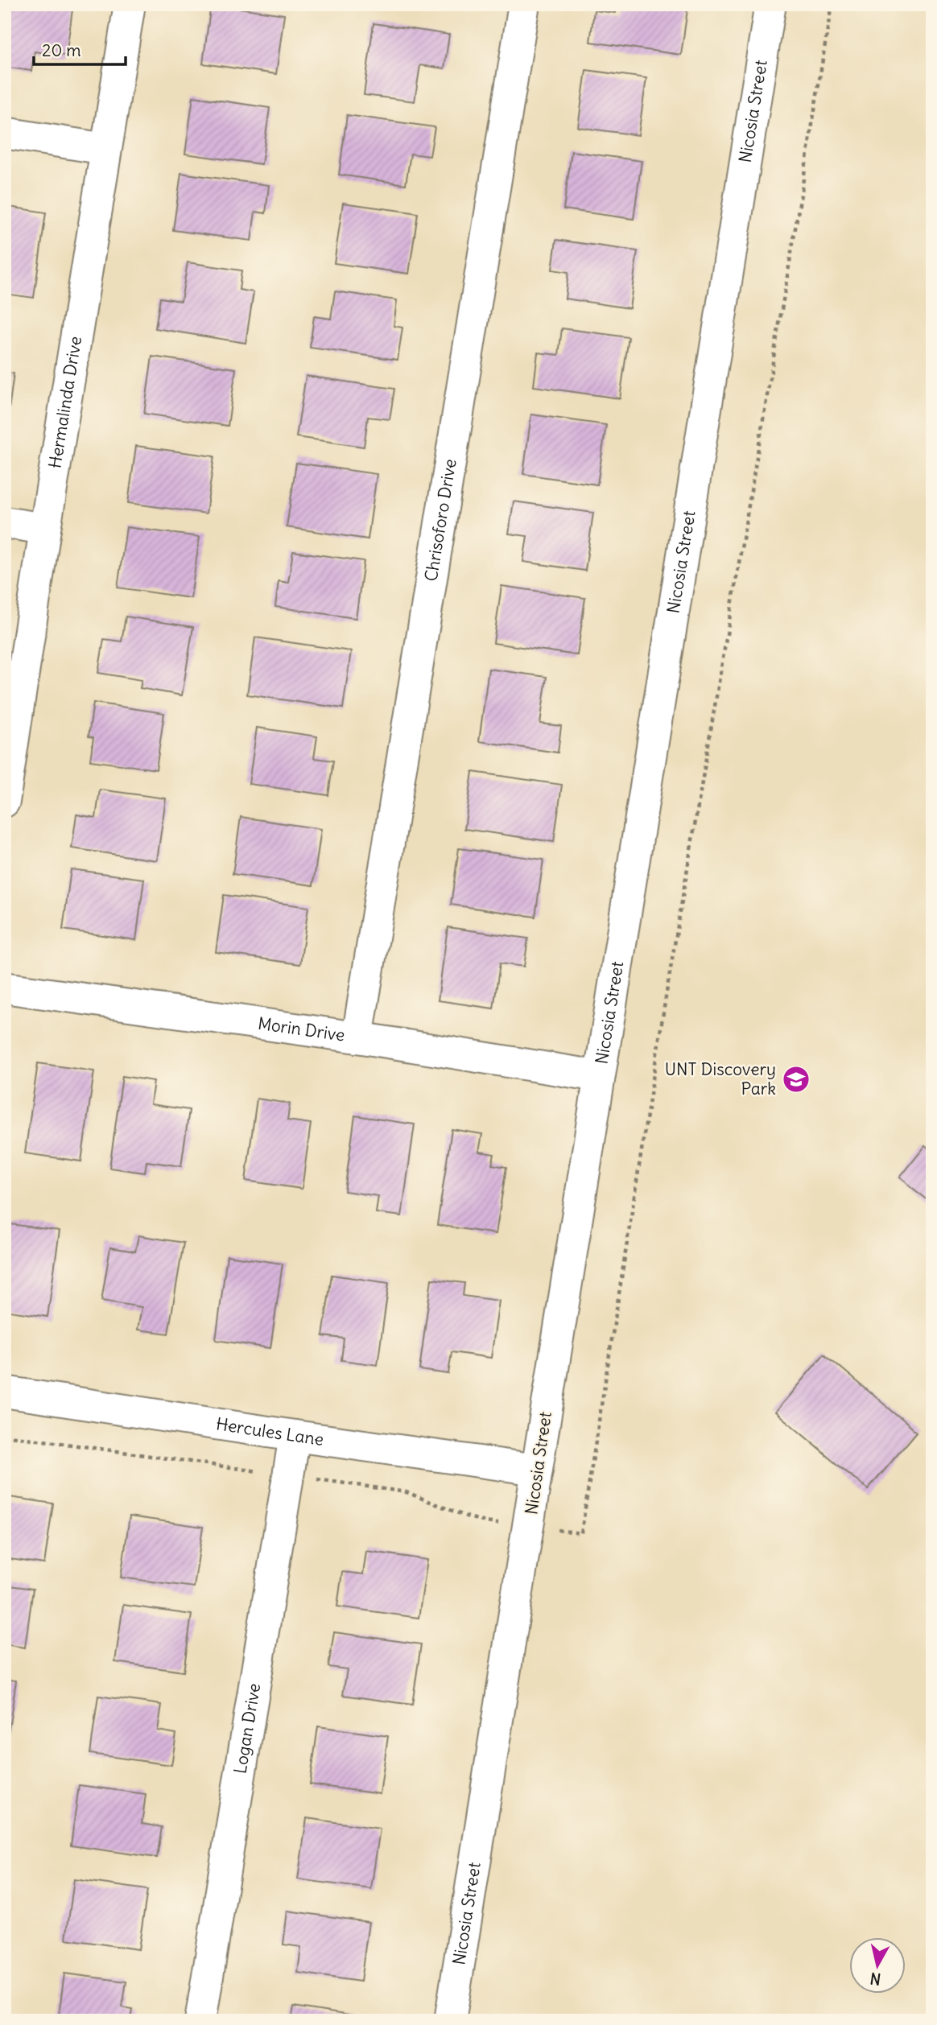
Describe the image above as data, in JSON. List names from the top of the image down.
{
  "streets": {
    "street": [
      "Nicosia Street",
      "Hermalinda Drive",
      "Chrisoforo Drive",
      "Morin Drive",
      "Hercules Lane",
      "Logan Drive"
    ]
  },
  "crossings": [
    ["Nicosia Street", "Morin Drive"],
    ["Nicosia Street", "Hercules Lane"],
    ["Chrisoforo Drive", "Morin Drive"],
    ["Hercules Lane", "Logan Drive"]
  ],
  "places": {
    "school or university": ["UNT Discovery Park"]
  },
  "scale_bar": "20 m",
  "north": "bottom"
}
